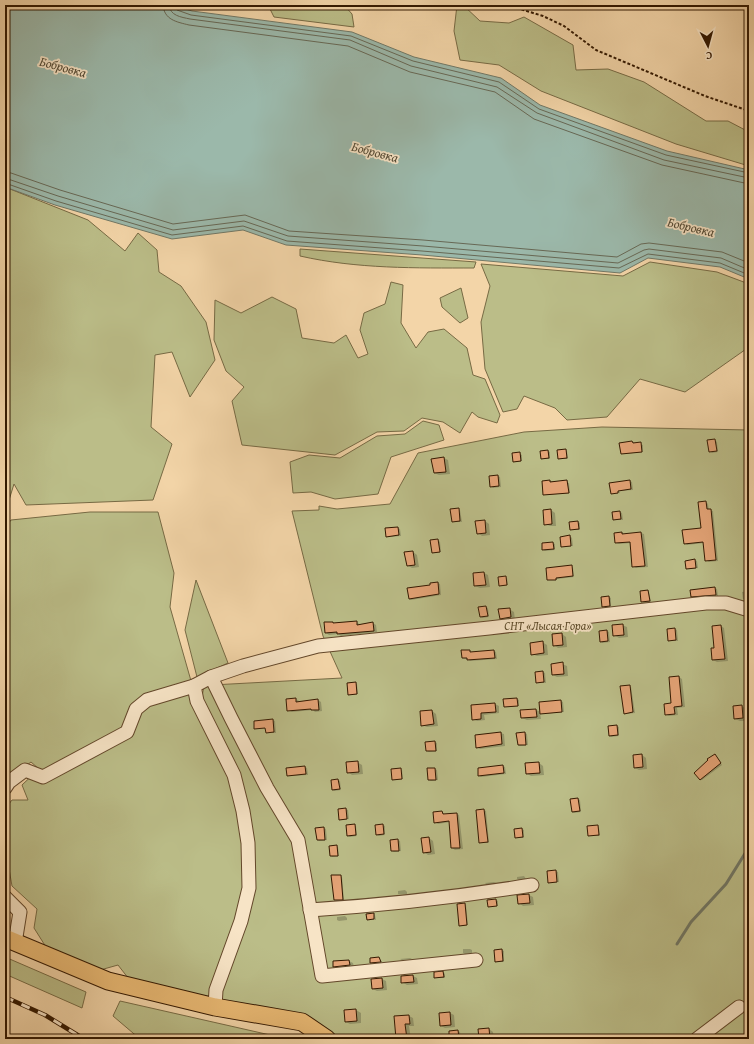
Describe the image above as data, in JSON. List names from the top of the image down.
{
  "water": ["Бобровка"],
  "parks": ["СНТ «Лысая Гора»"],
  "north": "bottom"
}
